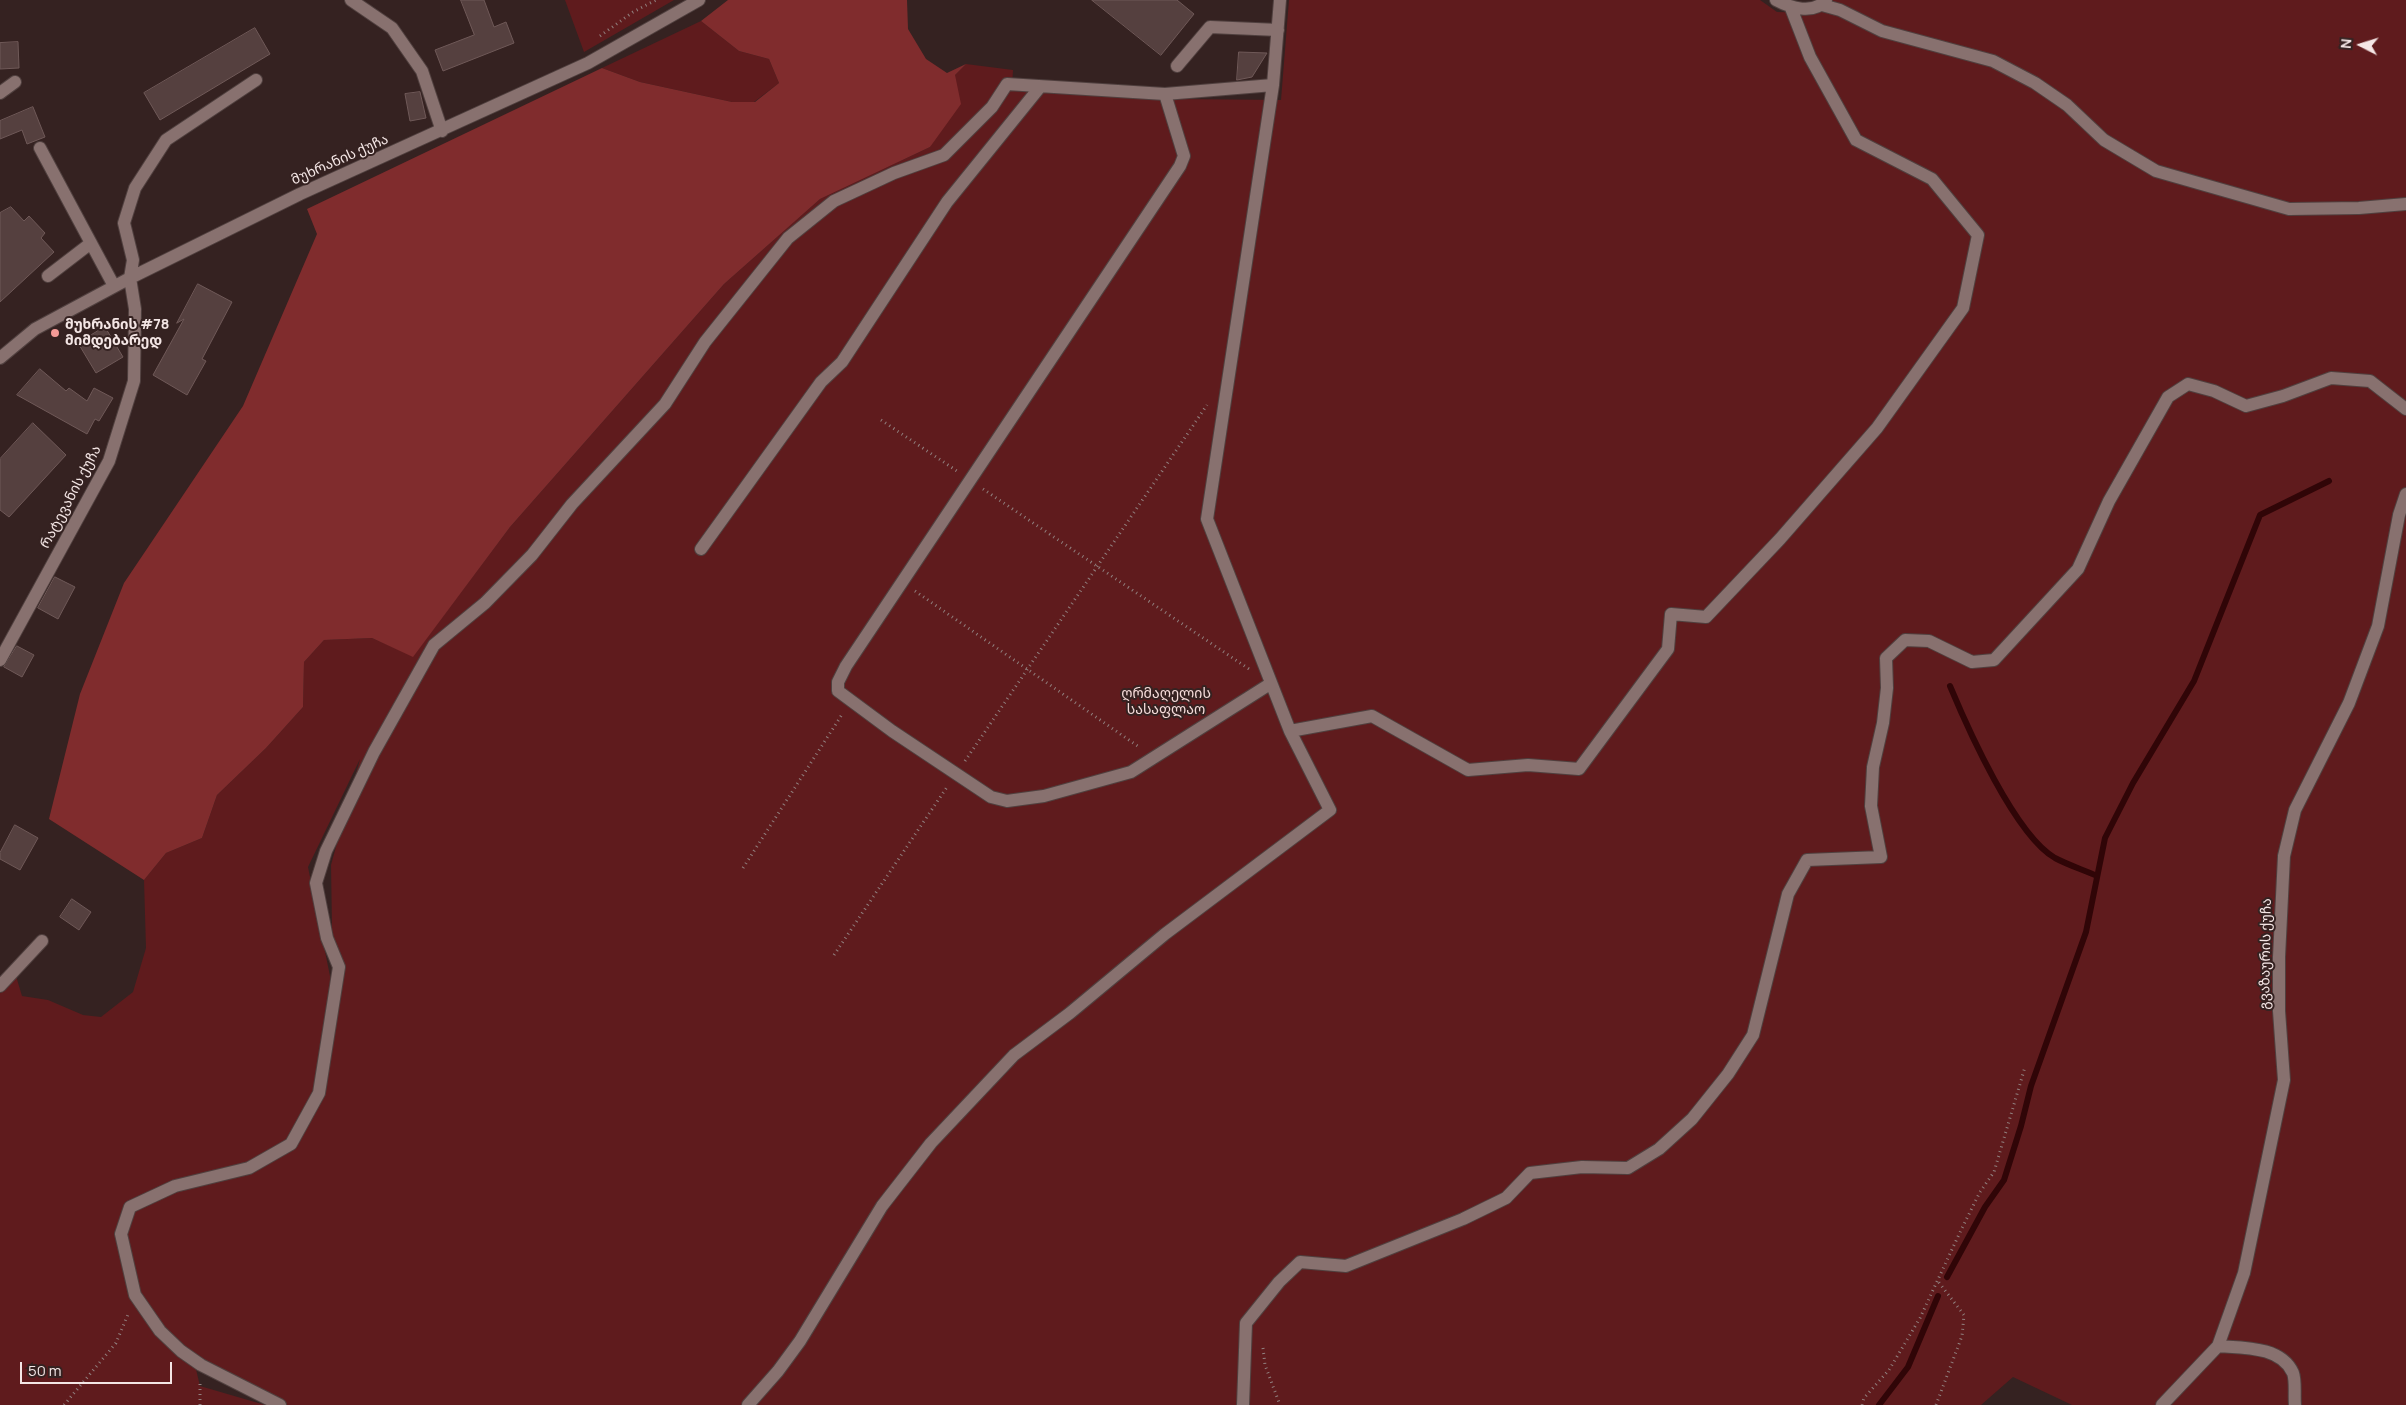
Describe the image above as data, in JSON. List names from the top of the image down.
{
  "streets": {
    "street": ["მუხრანის ქუჩა", "რატევანის ქუჩა", "გვაზაურის ქუჩა"]
  },
  "crossings": [
    ["მუხრანის ქუჩა", "რატევანის ქუჩა"]
  ],
  "parks": ["ღრმაღელის სასაფლაო"],
  "places": ["მუხრანის #78 მიმდებარედ"],
  "scale_bar": "50 m",
  "north": "left"
}
